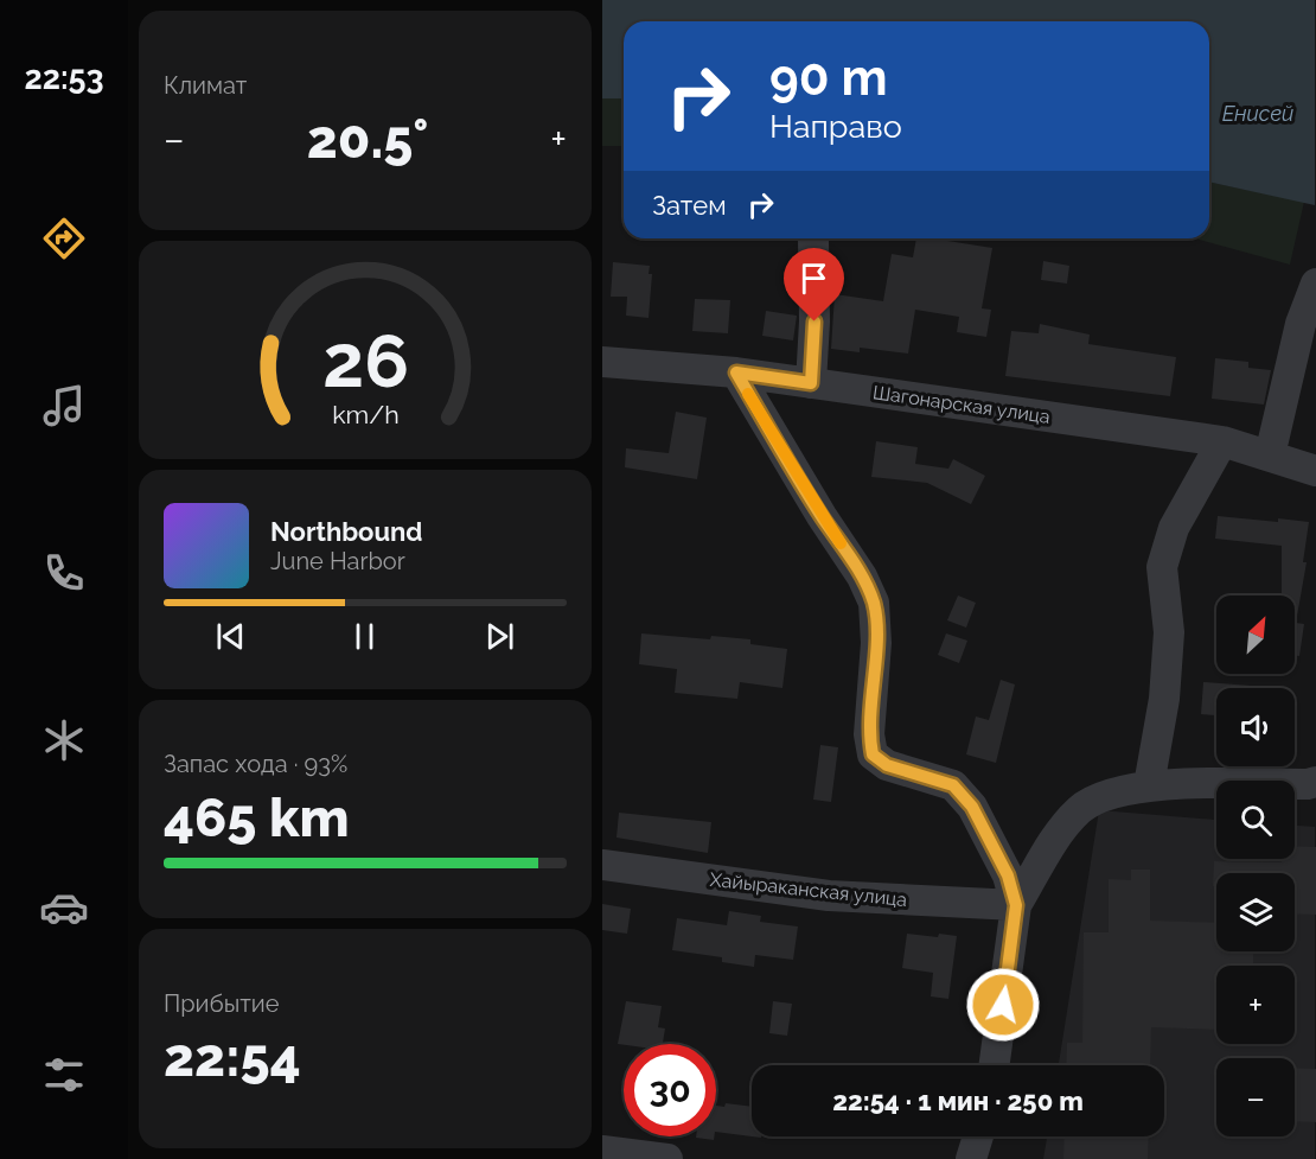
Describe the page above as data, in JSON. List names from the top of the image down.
{
  "streets": {
    "street": ["Шагонарская улица", "Хайыраканская улица"]
  },
  "water": ["Енисей"],
  "north": "top right",
  "page": {
    "tabs": "22:53",
    "tile": [
      "Климат",
      ["Запас хода · 93%", "465 km"],
      ["Прибытие", "22:54"]
    ],
    "turn": ["90 m", "Направо"],
    "heat": ["−", "20.5°", "+"],
    "then": "Затем",
    "song": ["Northbound", "June Harbor"],
    "map_buttons": ["+", "−"],
    "limit": "30",
    "trip": "22:54 · 1 мин · 250 m",
    "gauge": ["26", "km/h"]
  }
}
